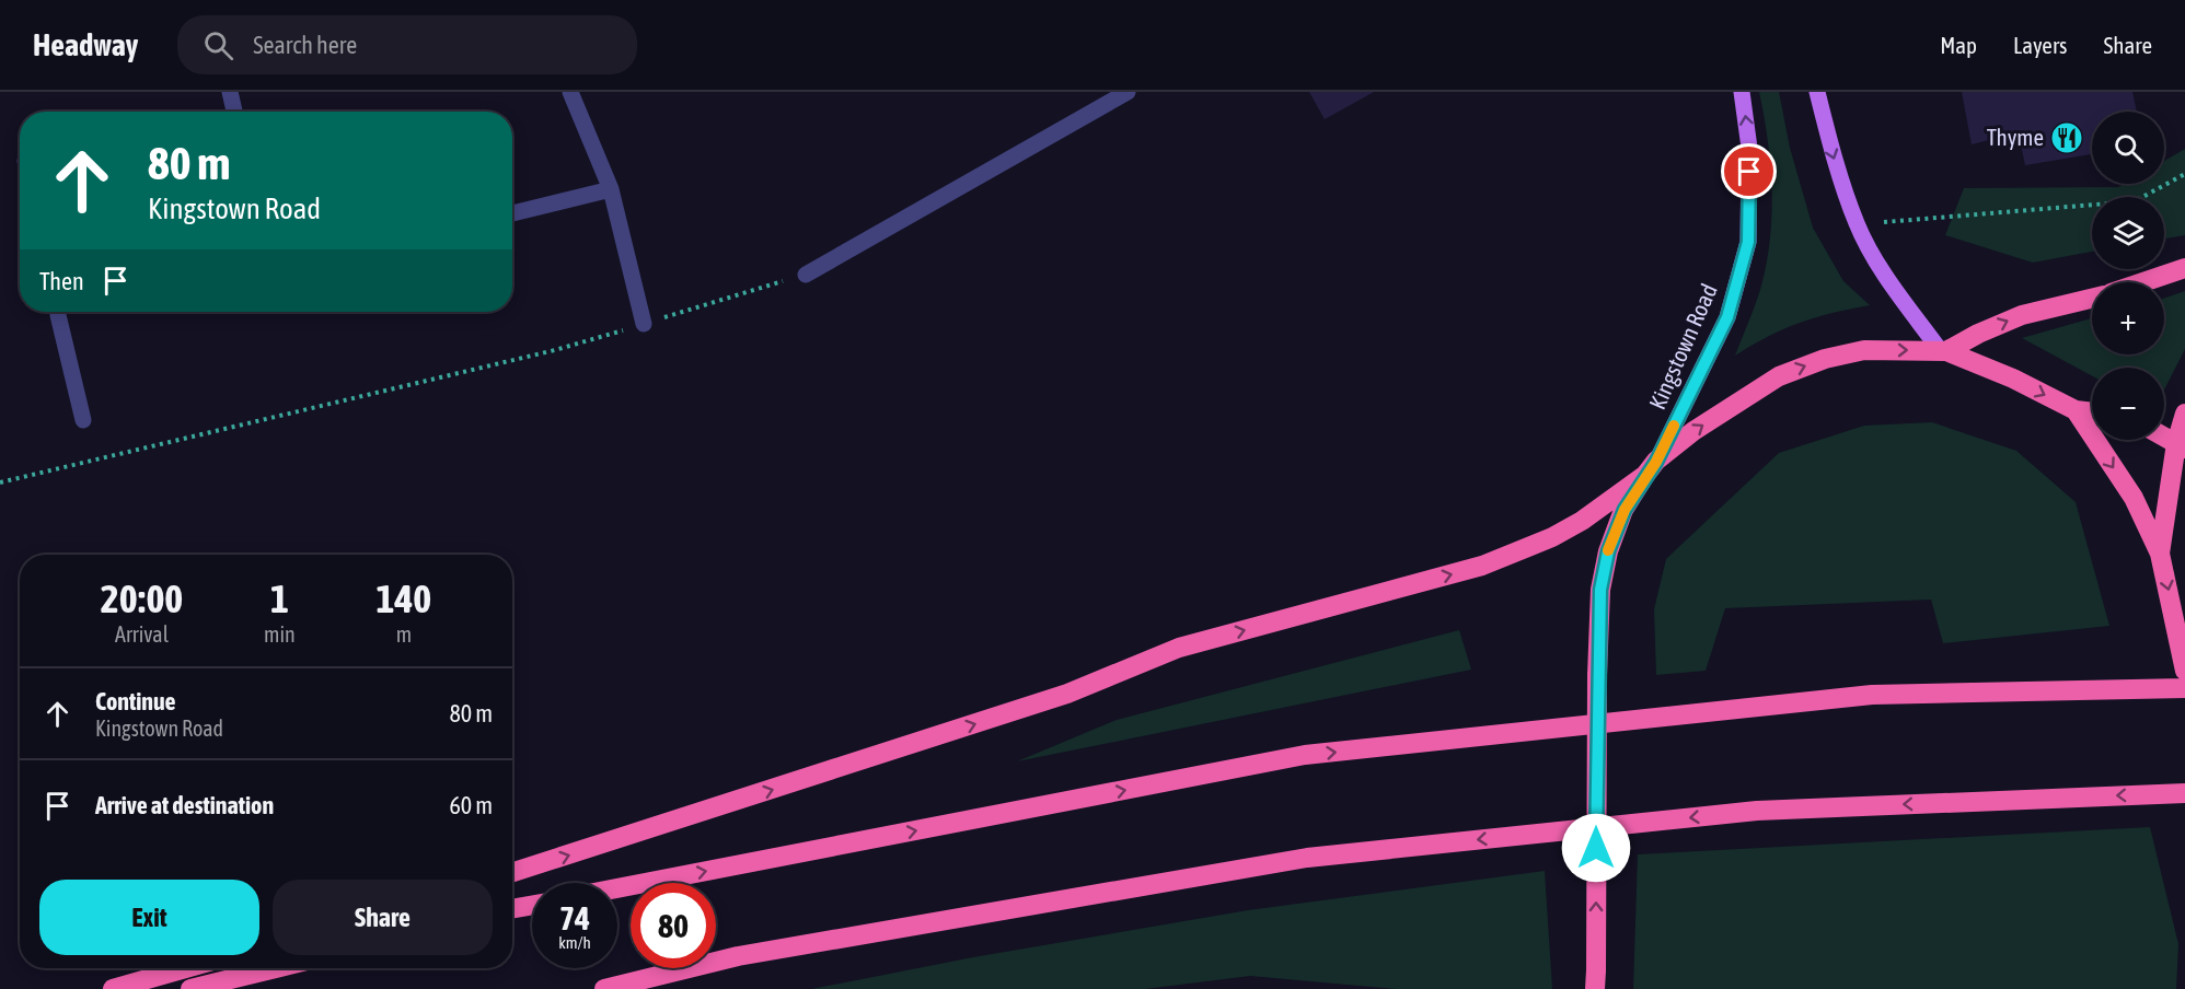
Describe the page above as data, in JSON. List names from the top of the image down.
{
  "streets": {
    "main road": ["Kingstown Road"]
  },
  "one_way": ["Kingstown Road"],
  "places": {
    "restaurant": ["Thyme"]
  },
  "page": {
    "header": "Headway",
    "search": "Search here",
    "nav": ["Map", "Layers", "Share"],
    "map_buttons": ["+", "−"],
    "turn": ["80 m", "Kingstown Road"],
    "then": "Then",
    "eta": [
      "20:00",
      "Arrival",
      "1",
      "min",
      "140",
      "m"
    ],
    "list": [
      {
        "name": "Continue",
        "note": "Kingstown Road",
        "value": "80 m"
      },
      {
        "name": "Arrive at destination",
        "value": "60 m"
      }
    ],
    "buttons": ["Exit", "Share"],
    "speed": "74 km/h",
    "limit": "80"
  }
}
